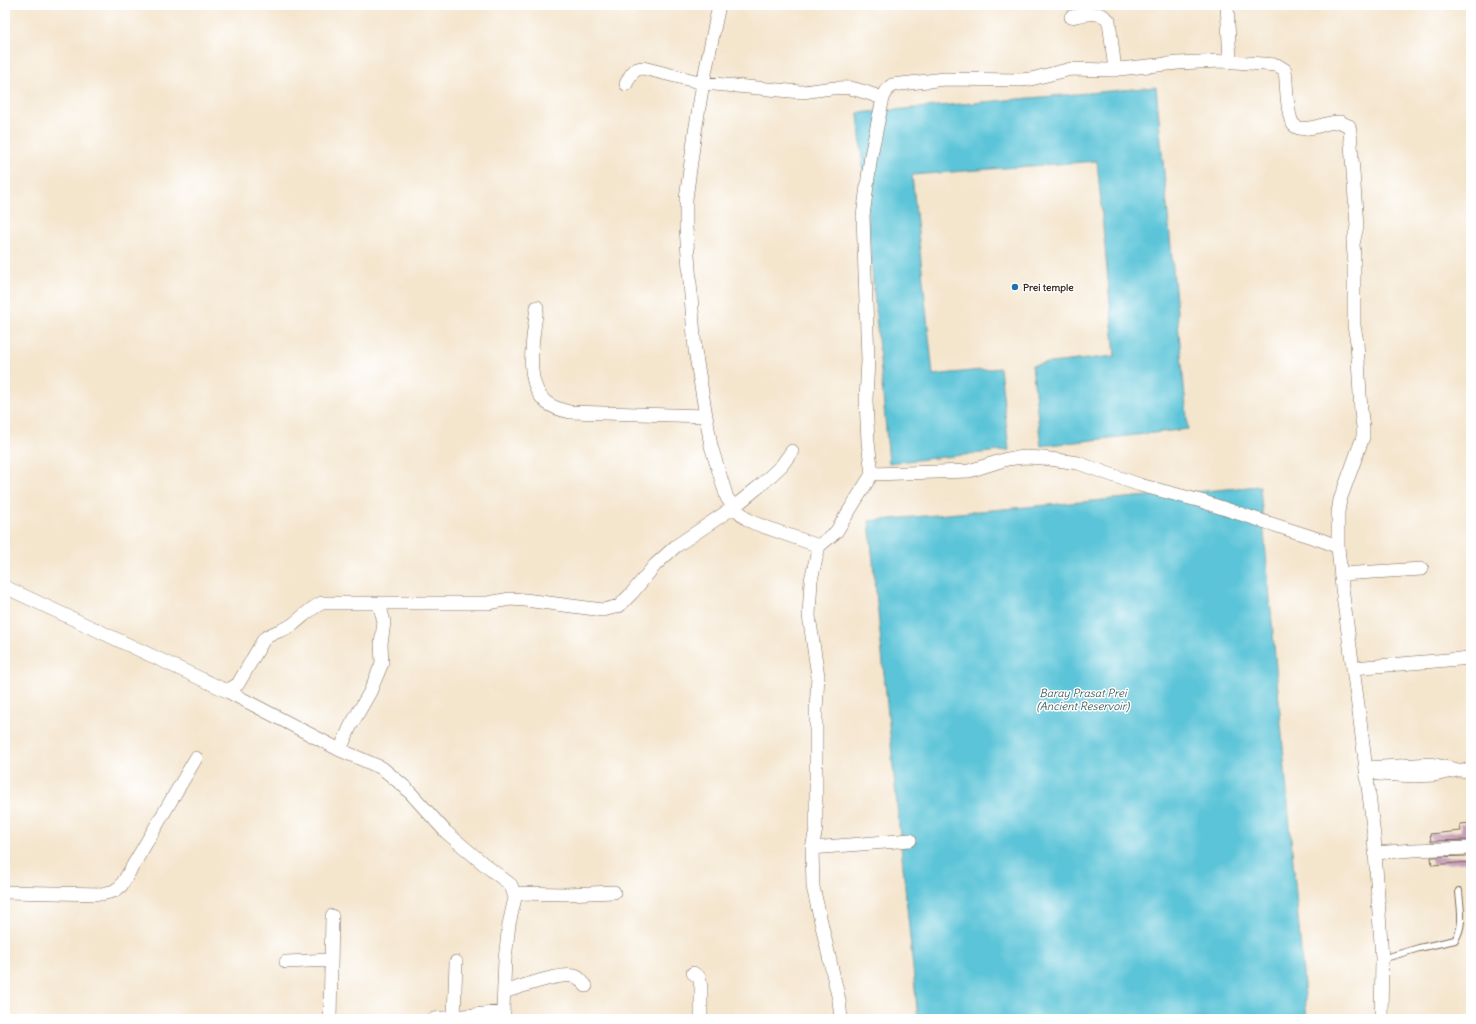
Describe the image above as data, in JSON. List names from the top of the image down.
{
  "water": ["Baray Prasat Prei (Ancient Reservoir)"],
  "places": ["Prei temple"]
}
